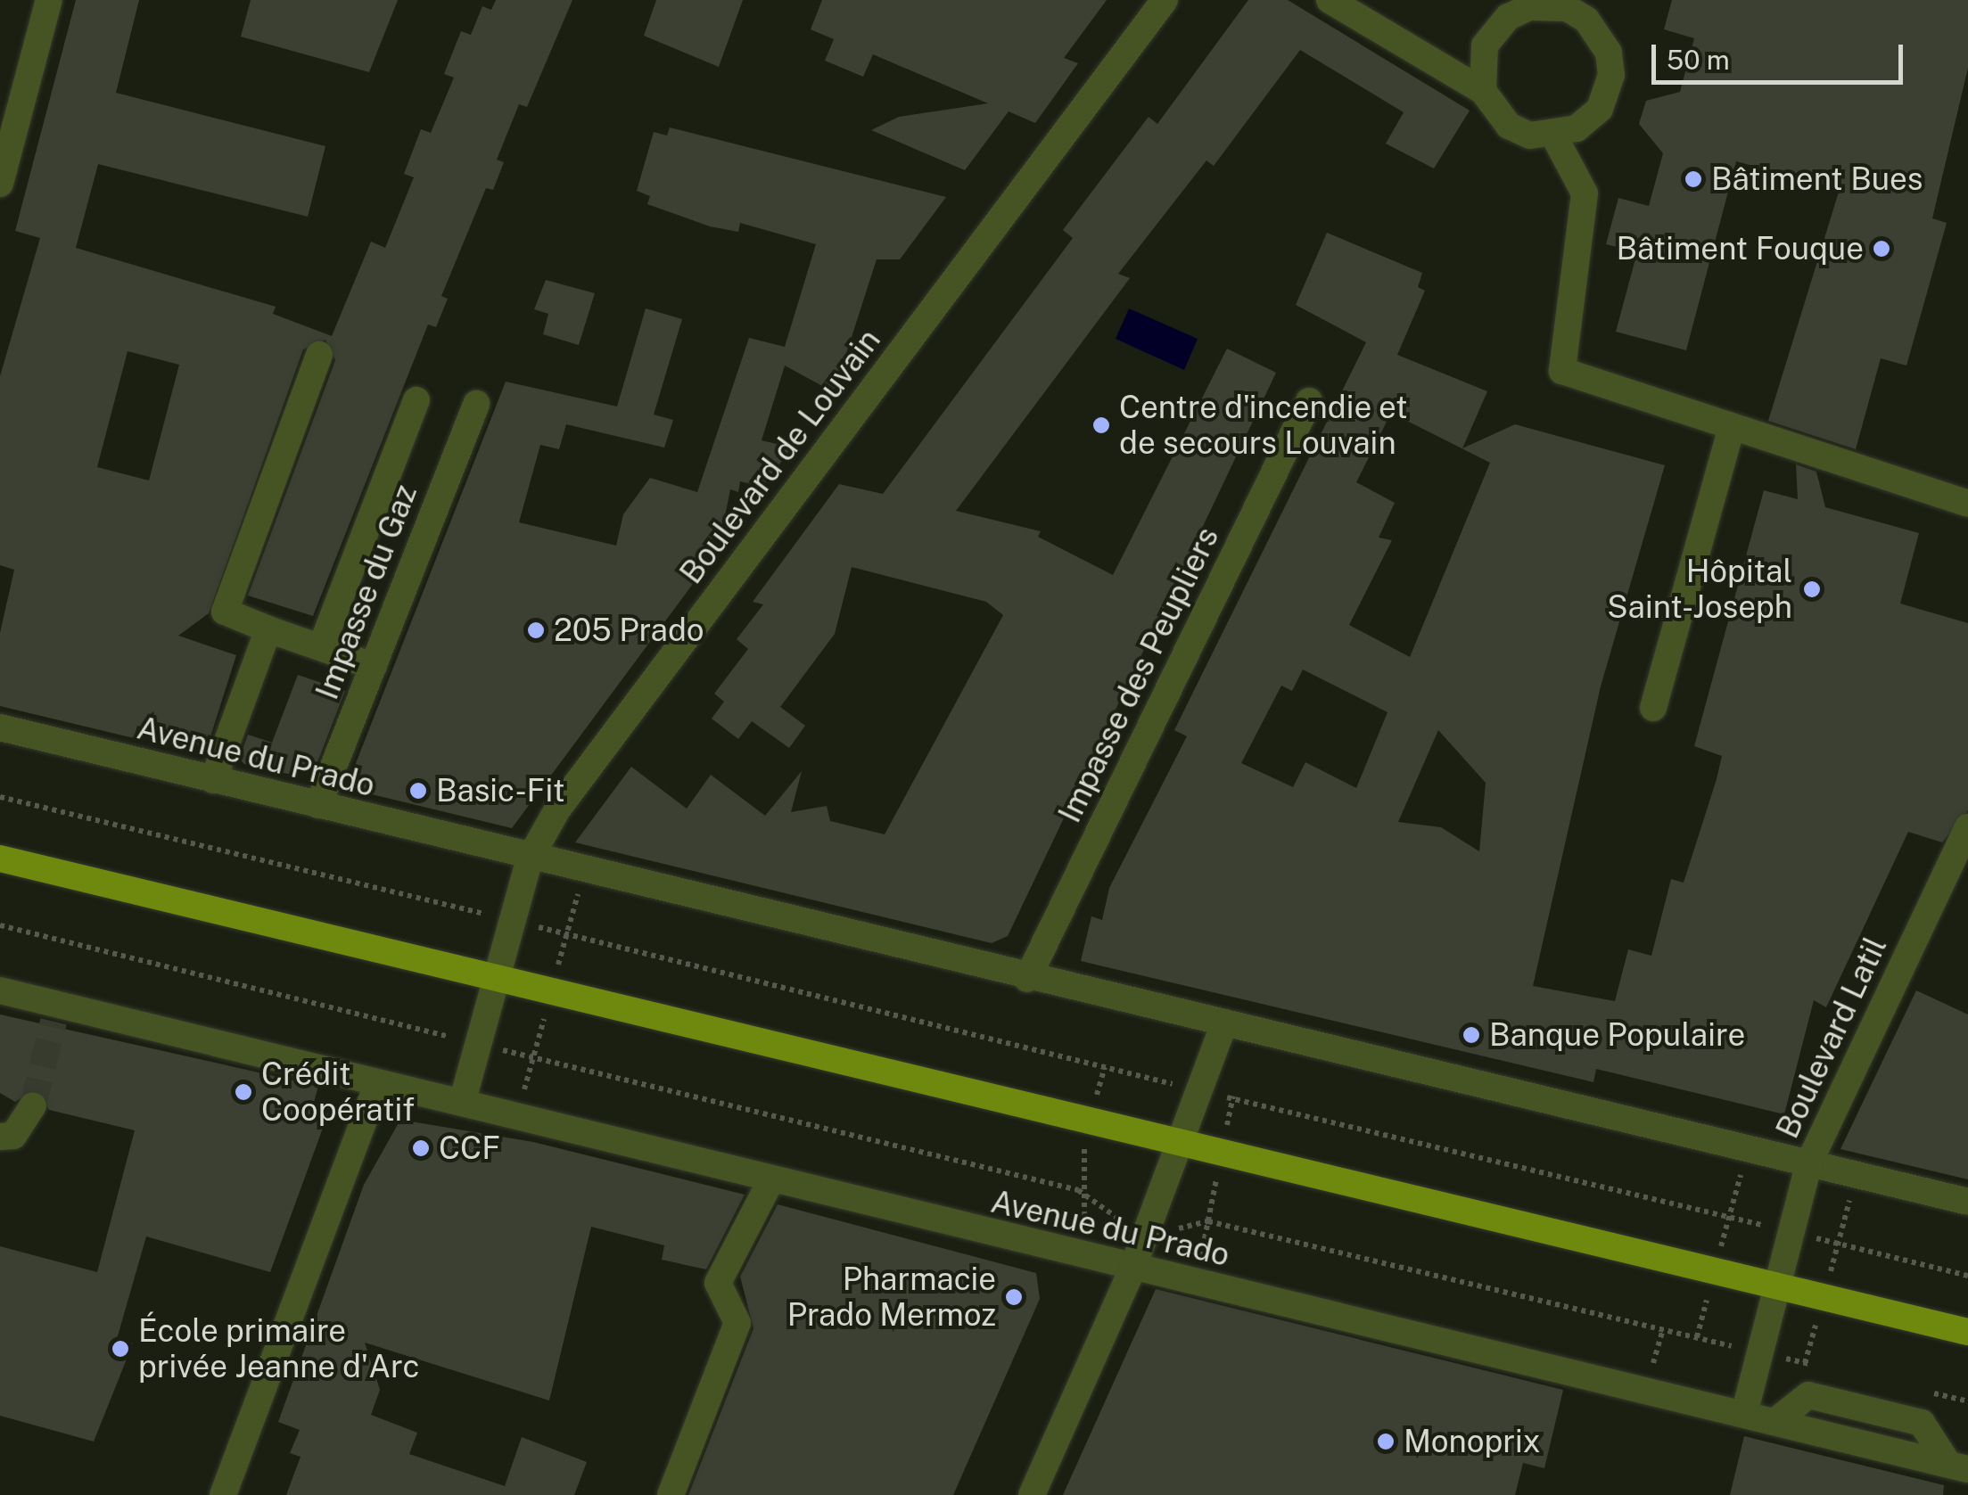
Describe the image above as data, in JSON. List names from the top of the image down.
{
  "streets": {
    "street": [
      "Boulevard de Louvain",
      "Impasse du Gaz",
      "Impasse des Peupliers",
      "Avenue du Prado",
      "Boulevard Latil"
    ]
  },
  "crossings": [
    ["Boulevard de Louvain", "Avenue du Prado"],
    ["Impasse du Gaz", "Avenue du Prado"],
    ["Impasse des Peupliers", "Avenue du Prado"],
    ["Avenue du Prado", "Boulevard Latil"]
  ],
  "places": [
    "Bâtiment Bues",
    "Bâtiment Fouque",
    "Centre d'incendie et de secours Louvain",
    "Hôpital Saint-Joseph",
    "205 Prado",
    "Basic-Fit",
    "Banque Populaire",
    "Crédit Coopératif",
    "CCF",
    "Pharmacie Prado Mermoz",
    "École primaire privée Jeanne d'Arc",
    "Monoprix"
  ],
  "scale_bar": "50 m"
}
